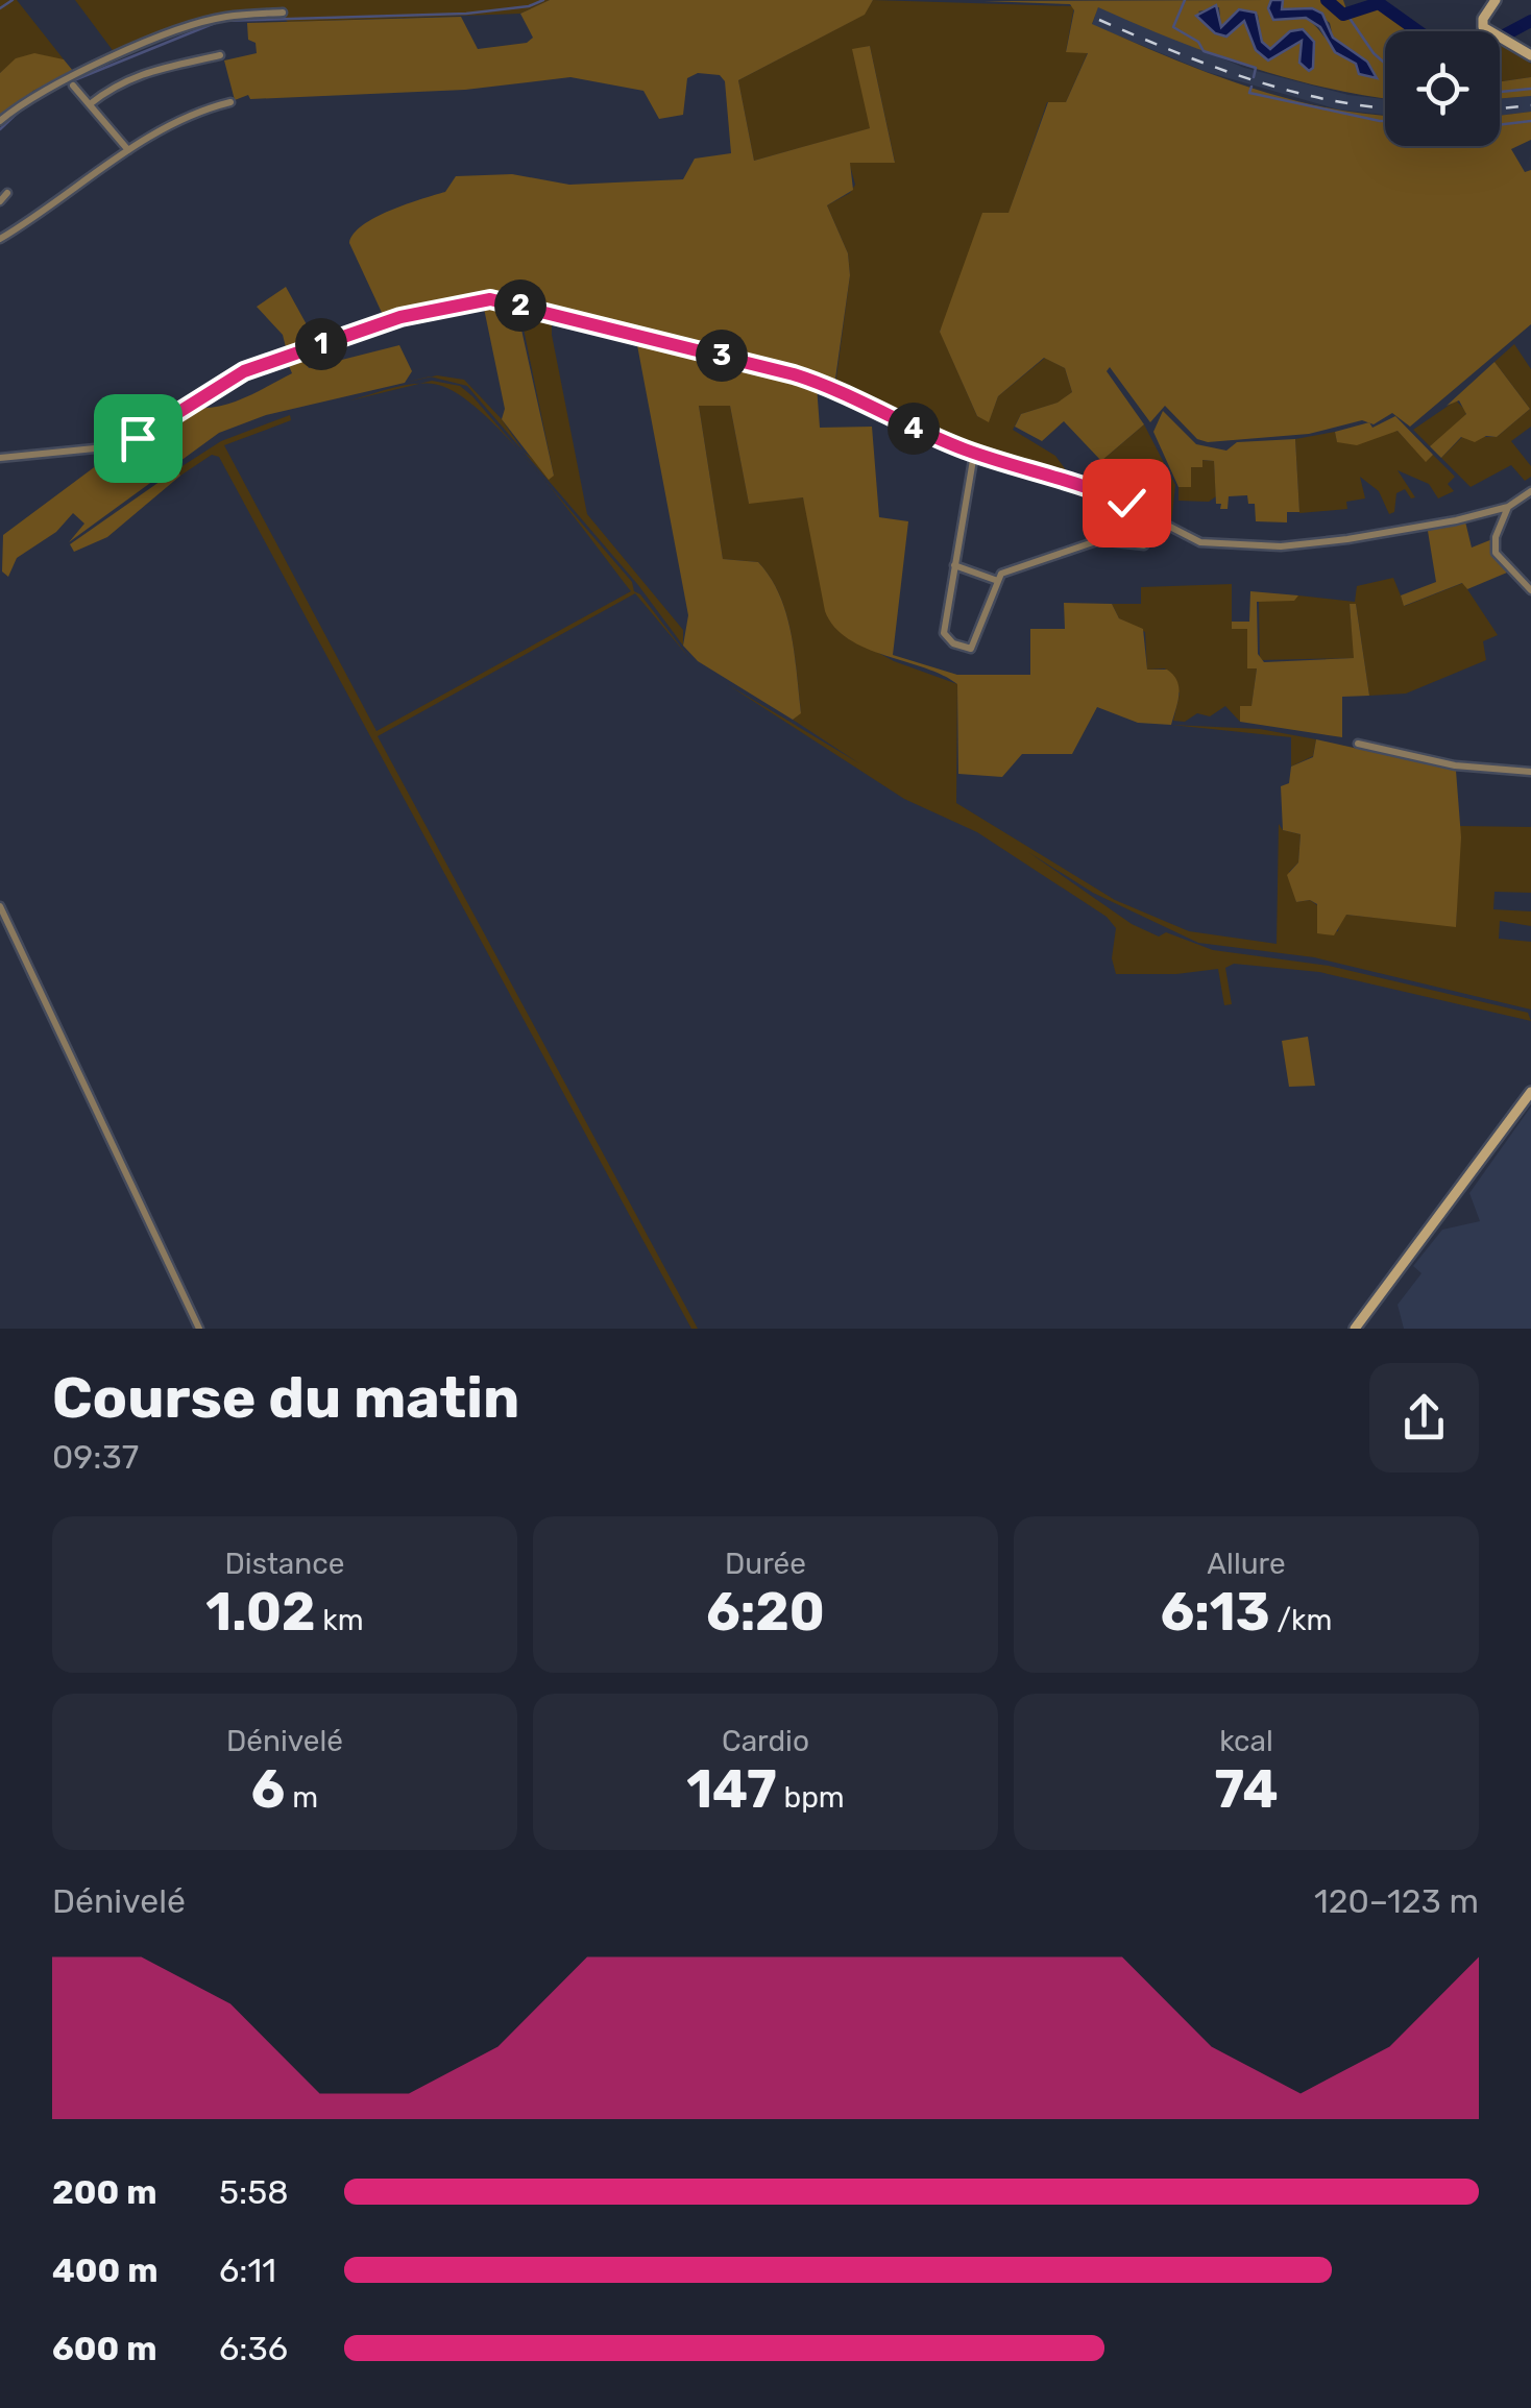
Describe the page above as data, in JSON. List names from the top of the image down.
{
  "page": {
    "pins": [
      "2",
      "1",
      "3",
      "4"
    ],
    "heading": ["Course du matin", "09:37"],
    "stats": [
      ["Distance", "1.02 km"],
      ["Durée", "6:20"],
      ["Allure", "6:13 /km"],
      ["Dénivelé", "6 m"],
      ["Cardio", "147 bpm"],
      ["kcal", "74"]
    ],
    "chart": ["Dénivelé", "120–123 m"],
    "list": [
      {
        "name": "200 m",
        "note": "5:58"
      },
      {
        "name": "400 m",
        "note": "6:11"
      },
      {
        "name": "600 m",
        "note": "6:36"
      }
    ]
  }
}
